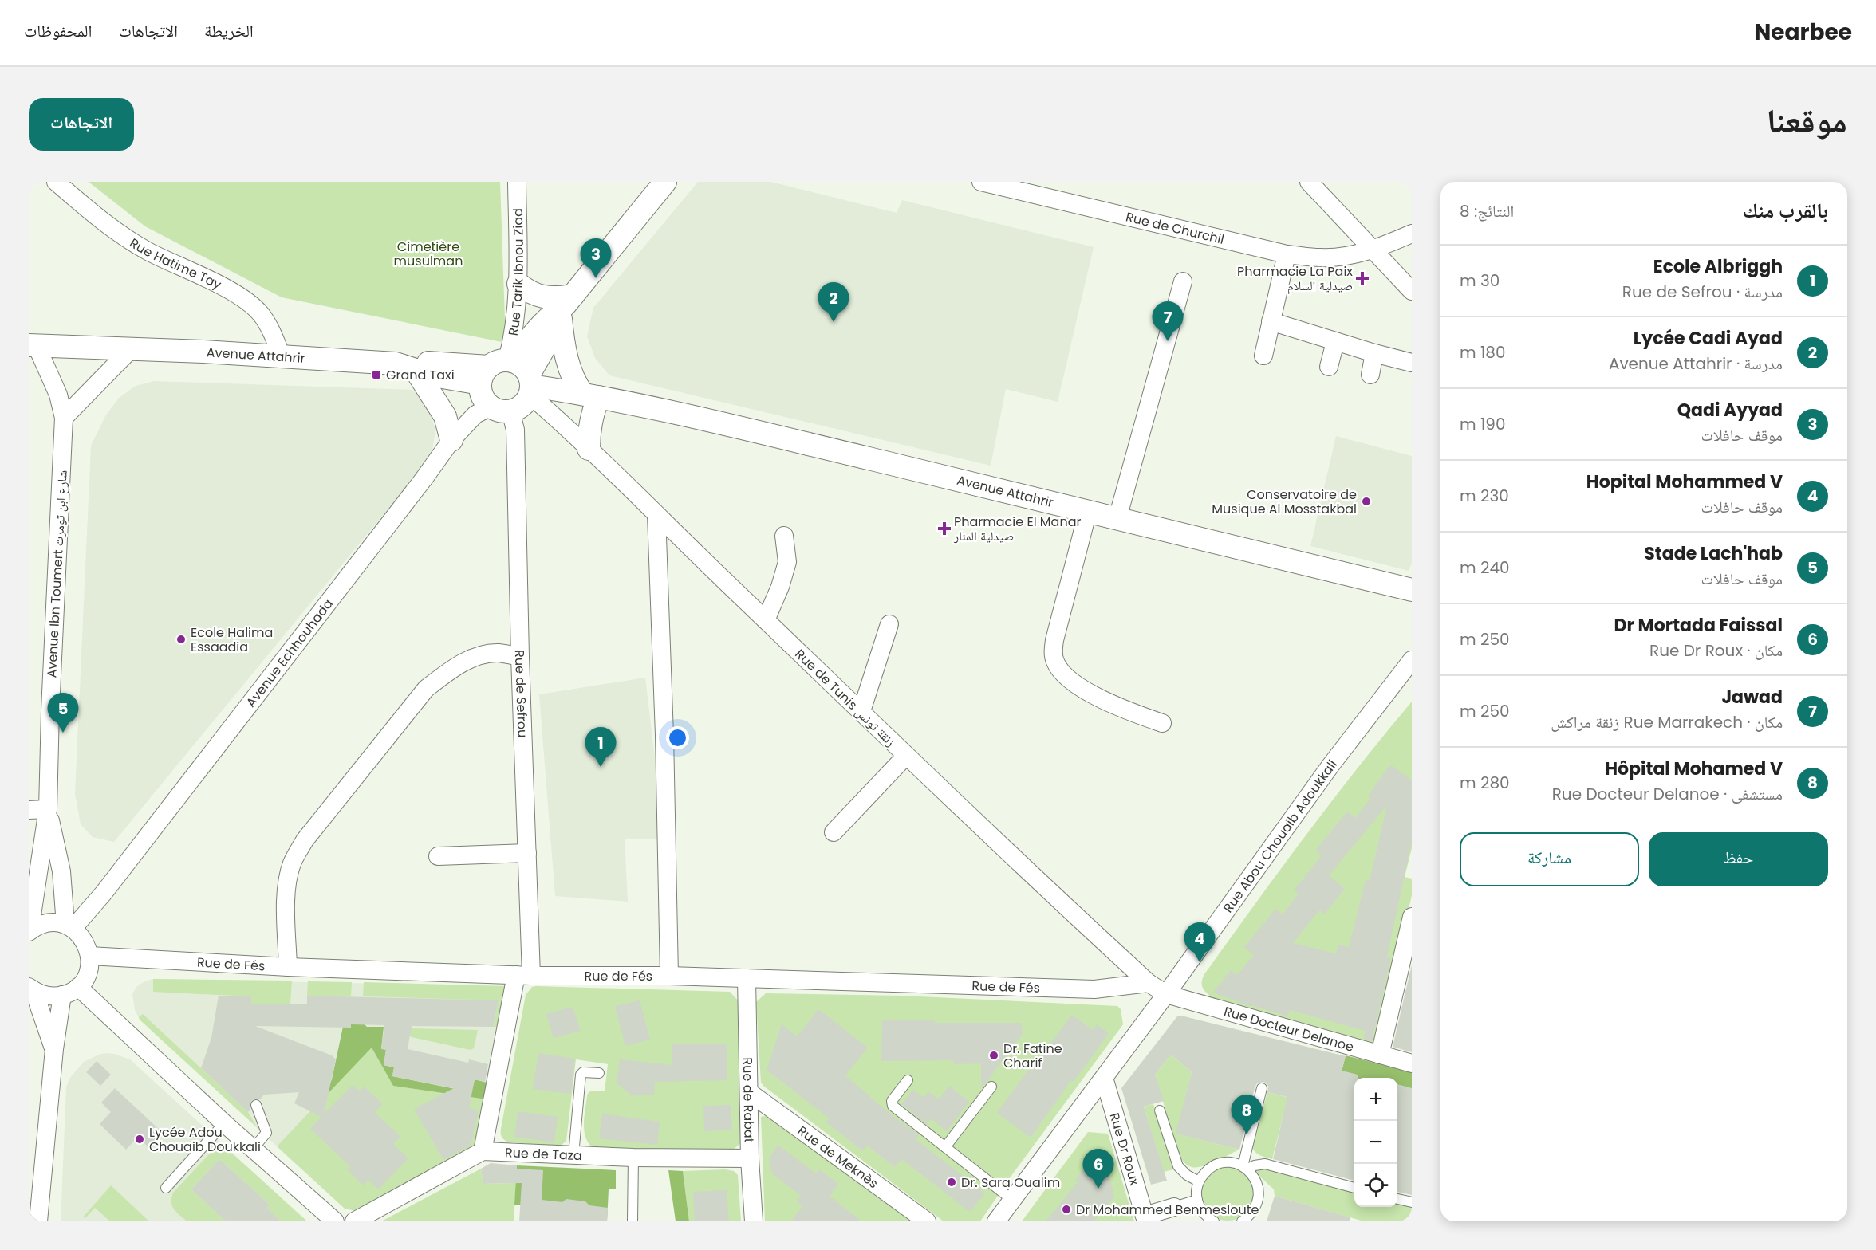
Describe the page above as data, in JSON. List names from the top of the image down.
{
  "streets": {
    "street": [
      "Rue de Churchil",
      "Rue Hatime Tay",
      "Rue Tarik Ibnou Ziad",
      "Avenue Attahrir",
      "Avenue Ibn Toumert شارع ابن تومرت",
      "Avenue Echhouhada",
      "Rue de Sefrou",
      "Rue de Tunis زنقة تونس",
      "Rue Abou Chouaib Adoukkali",
      "Rue de Fés",
      "Rue Docteur Delanoe",
      "Rue de Rabat",
      "Rue Dr Roux",
      "Rue de Taza",
      "Rue de Meknès"
    ]
  },
  "crossings": [
    ["Rue Hatime Tay", "Avenue Attahrir"],
    ["Rue Tarik Ibnou Ziad", "Avenue Attahrir"],
    ["Rue Tarik Ibnou Ziad", "Avenue Echhouhada"],
    ["Rue Tarik Ibnou Ziad", "Rue de Sefrou"],
    ["Rue Tarik Ibnou Ziad", "Rue de Tunis زنقة تونس"],
    ["Avenue Attahrir", "Avenue Ibn Toumert شارع ابن تومرت"],
    ["Avenue Attahrir", "Avenue Echhouhada"],
    ["Avenue Attahrir", "Rue de Sefrou"],
    ["Avenue Attahrir", "Rue de Tunis زنقة تونس"],
    ["Avenue Ibn Toumert شارع ابن تومرت", "Avenue Echhouhada"],
    ["Avenue Ibn Toumert شارع ابن تومرت", "Rue de Fés"],
    ["Avenue Echhouhada", "Rue de Sefrou"],
    ["Avenue Echhouhada", "Rue de Tunis زنقة تونس"],
    ["Avenue Echhouhada", "Rue de Fés"],
    ["Rue de Sefrou", "Rue de Tunis زنقة تونس"],
    ["Rue de Sefrou", "Rue de Fés"],
    ["Rue de Sefrou", "Rue de Taza"],
    ["Rue de Tunis زنقة تونس", "Rue Abou Chouaib Adoukkali"],
    ["Rue de Tunis زنقة تونس", "Rue de Fés"],
    ["Rue de Tunis زنقة تونس", "Rue Docteur Delanoe"],
    ["Rue Abou Chouaib Adoukkali", "Rue Docteur Delanoe"],
    ["Rue Abou Chouaib Adoukkali", "Rue Dr Roux"],
    ["Rue de Fés", "Rue de Rabat"],
    ["Rue de Rabat", "Rue de Taza"],
    ["Rue de Rabat", "Rue de Meknès"]
  ],
  "parks": ["Cimetière musulman"],
  "places": {
    "health": ["Pharmacie La Paix صيدلية السلام", "Pharmacie El Manar صيدلية المنار"],
    "transit": ["Grand Taxi"],
    "other": [
      "Conservatoire de Musique Al Mosstakbal",
      "Ecole Halima Essaadia",
      "Dr. Fatine Charif",
      "Lycée Adou Chouaib Doukkali",
      "Dr. Sara Oualim",
      "Dr Mohammed Benmesloute"
    ]
  },
  "page": {
    "header": "Nearbee",
    "nav": ["الخريطة", "الاتجاهات", "المحفوظات"],
    "title": "موقعنا",
    "buttons": [
      "الاتجاهات",
      ["حفظ", "مشاركة"]
    ],
    "heading": ["بالقرب منك", "النتائج: 8"],
    "pins": [
      "3",
      "2",
      "7",
      "5",
      "1",
      "4",
      "8",
      "6"
    ],
    "list": [
      {
        "mark": "1",
        "name": "Ecole Albriggh",
        "note": "مدرسة · Rue de Sefrou",
        "value": "30 m"
      },
      {
        "mark": "2",
        "name": "Lycée Cadi Ayad",
        "note": "مدرسة · Avenue Attahrir",
        "value": "180 m"
      },
      {
        "mark": "3",
        "name": "Qadi Ayyad",
        "note": "موقف حافلات",
        "value": "190 m"
      },
      {
        "mark": "4",
        "name": "Hopital Mohammed V",
        "note": "موقف حافلات",
        "value": "230 m"
      },
      {
        "mark": "5",
        "name": "Stade Lach'hab",
        "note": "موقف حافلات",
        "value": "240 m"
      },
      {
        "mark": "6",
        "name": "Dr Mortada Faissal",
        "note": "مكان · Rue Dr Roux",
        "value": "250 m"
      },
      {
        "mark": "7",
        "name": "Jawad",
        "note": "مكان · Rue Marrakech زنقة مراكش",
        "value": "250 m"
      },
      {
        "mark": "8",
        "name": "Hôpital Mohamed V",
        "note": "مستشفى · Rue Docteur Delanoe",
        "value": "280 m"
      }
    ],
    "map_buttons": ["+", "−"]
  }
}
